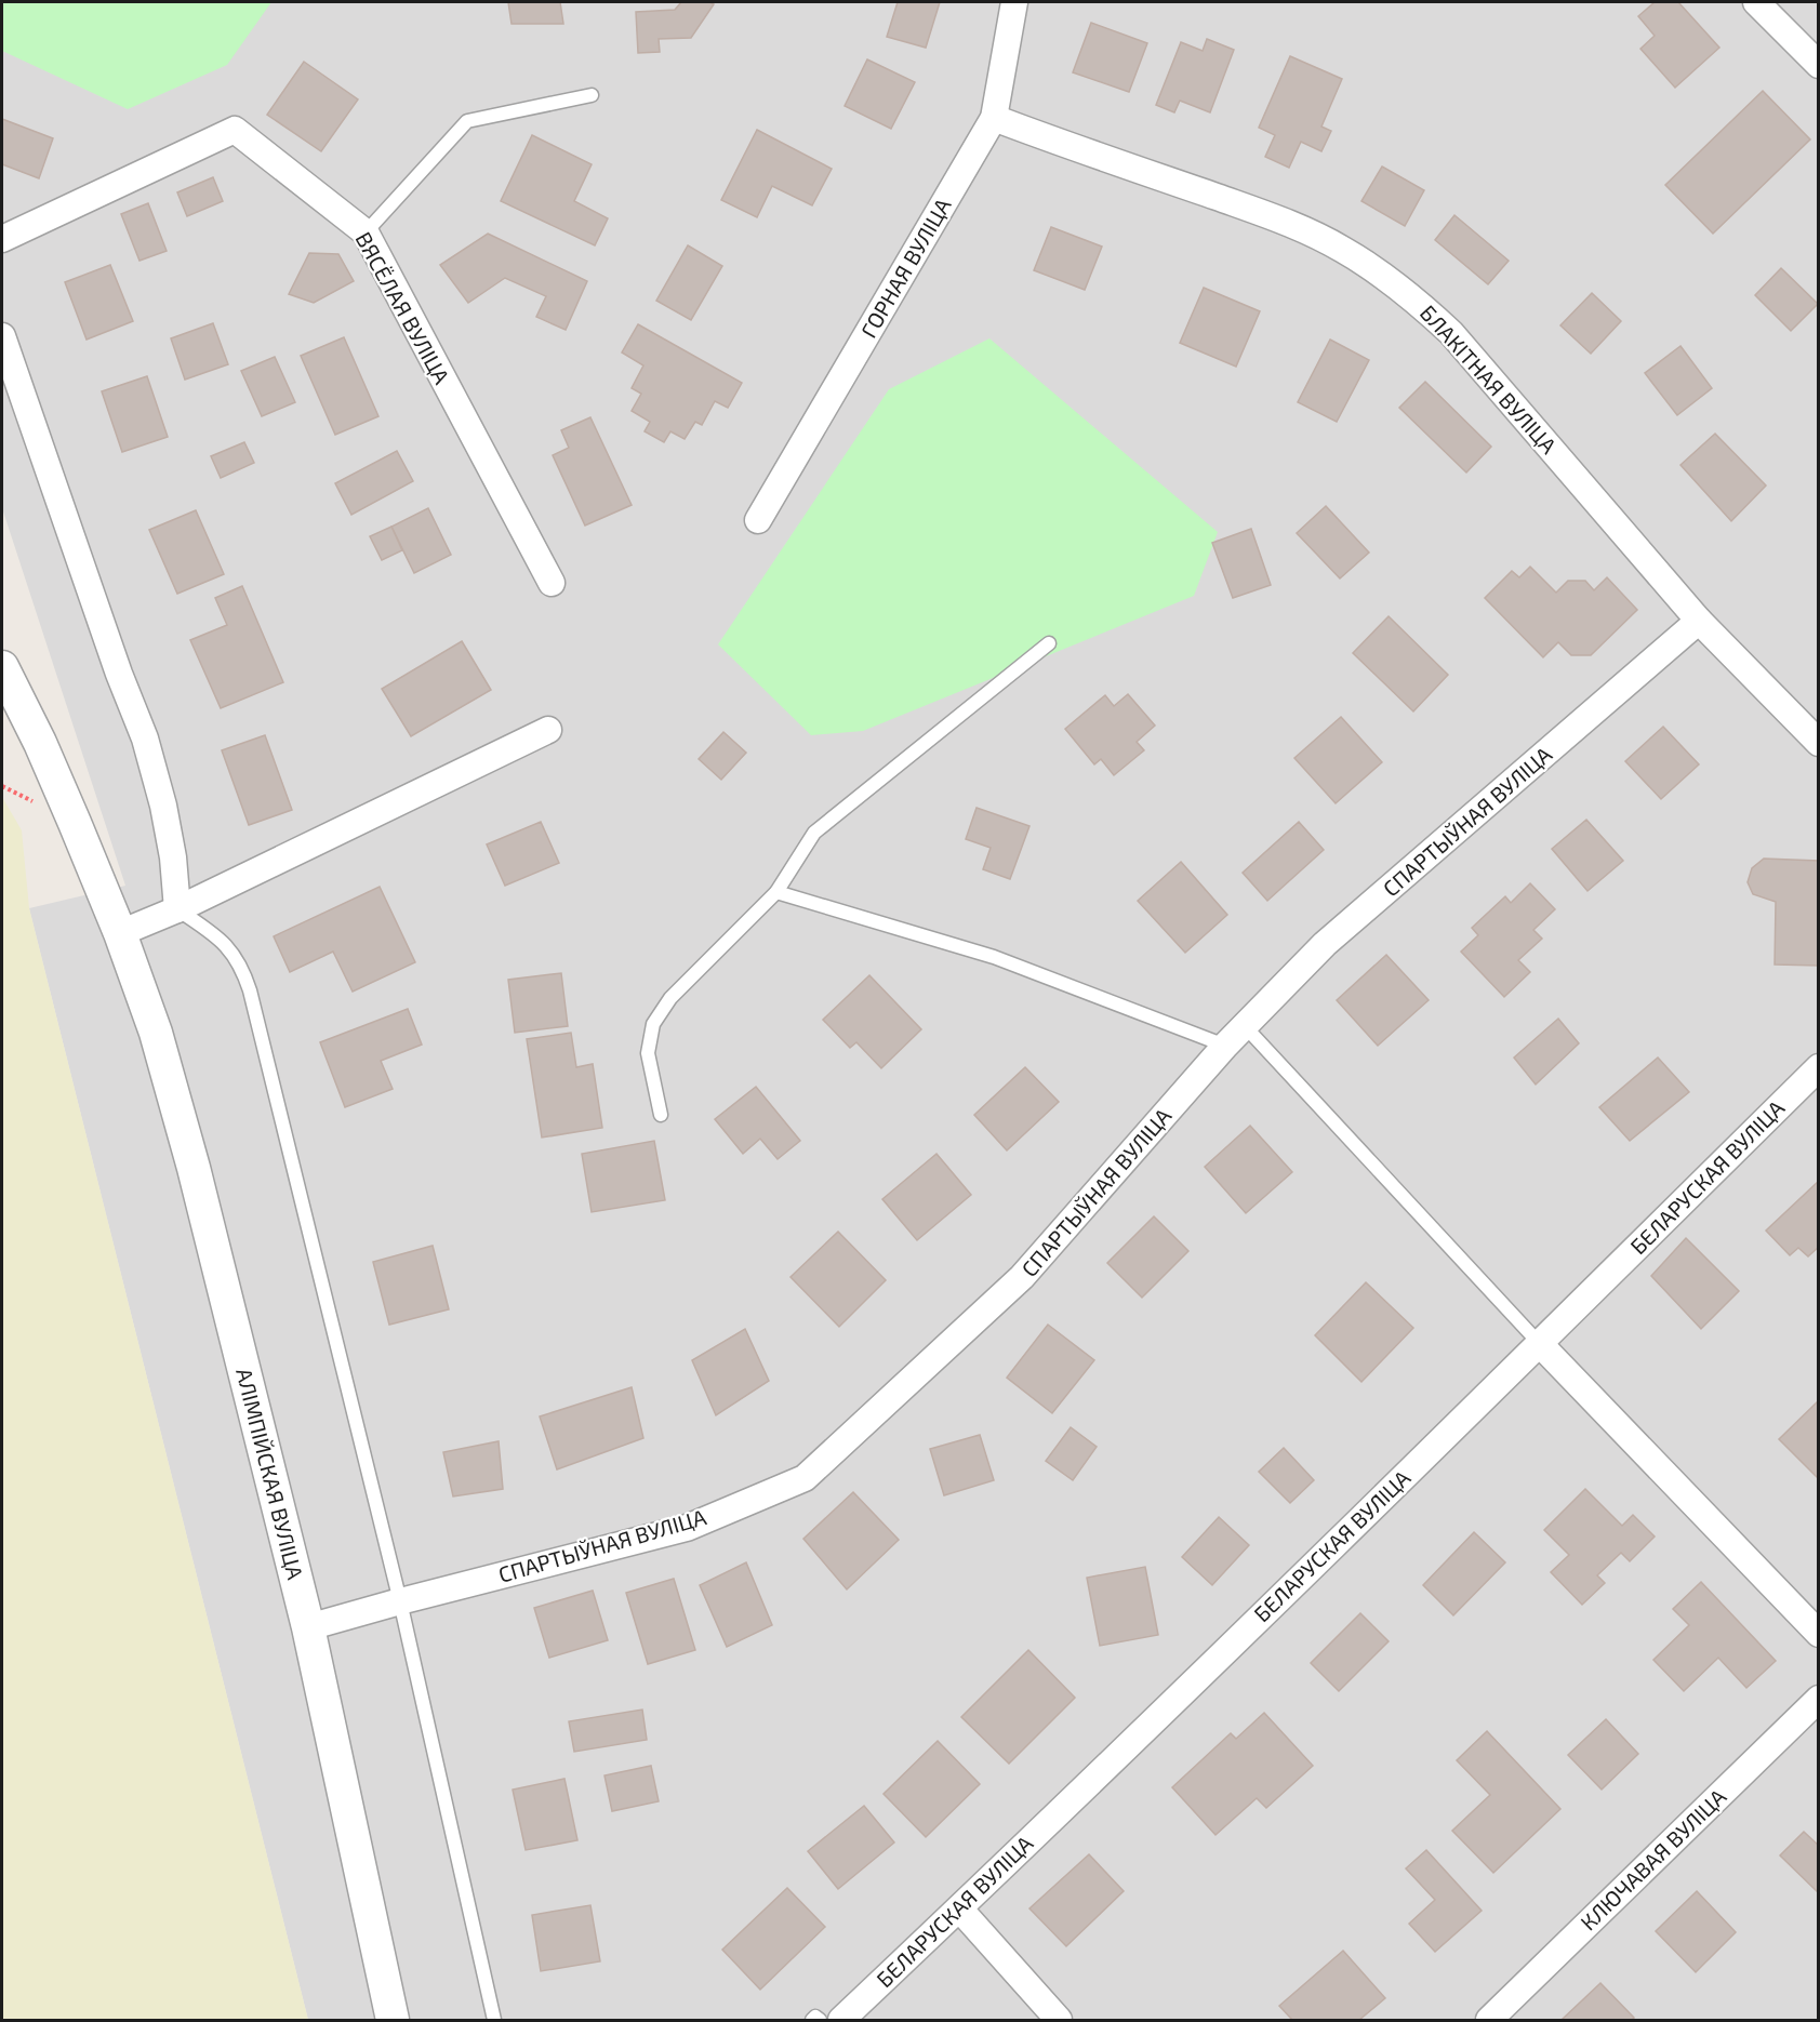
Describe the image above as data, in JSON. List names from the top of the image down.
{
  "streets": {
    "street": [
      "ГОРНАЯ ВУЛІЦА",
      "ВЯСЁЛАЯ ВУЛІЦА",
      "БЛАКІТНАЯ ВУЛІЦА",
      "СПАРТЫЎНАЯ ВУЛІЦА",
      "БЕЛАРУСКАЯ ВУЛІЦА",
      "АЛІМПІЙСКАЯ ВУЛІЦА",
      "КЛЮЧАВАЯ ВУЛІЦА"
    ]
  },
  "crossings": [
    ["ГОРНАЯ ВУЛІЦА", "БЛАКІТНАЯ ВУЛІЦА"],
    ["БЛАКІТНАЯ ВУЛІЦА", "СПАРТЫЎНАЯ ВУЛІЦА"],
    ["СПАРТЫЎНАЯ ВУЛІЦА", "АЛІМПІЙСКАЯ ВУЛІЦА"]
  ]
}
